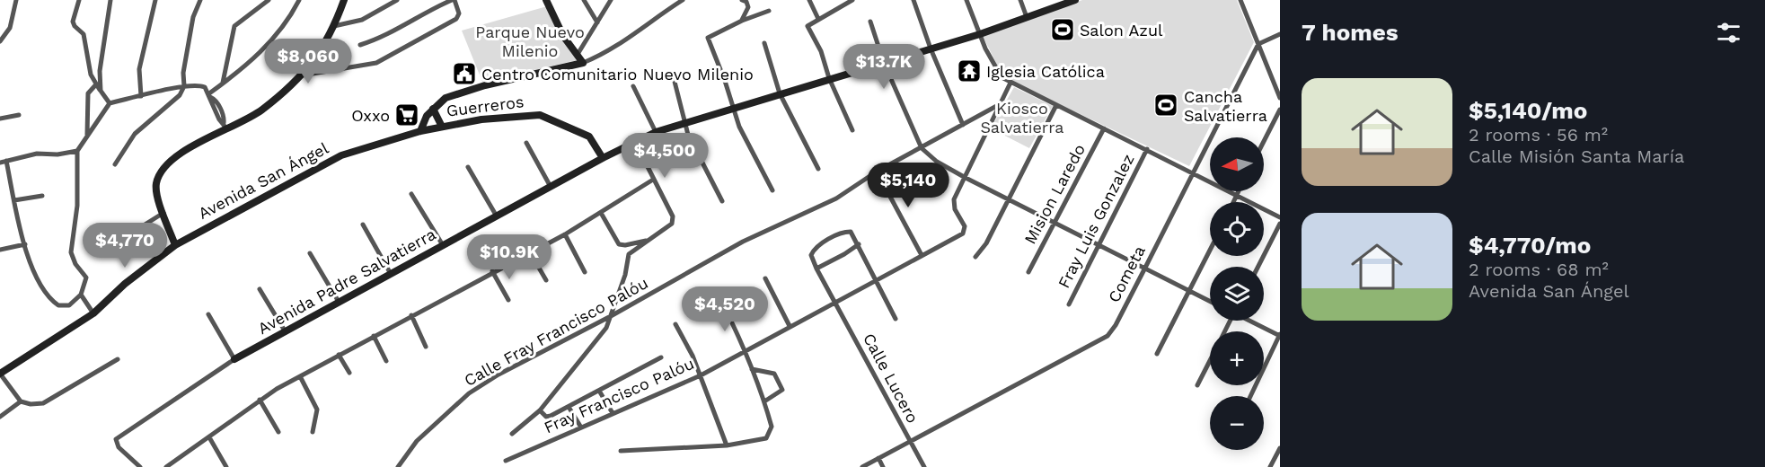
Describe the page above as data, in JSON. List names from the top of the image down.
{
  "streets": {
    "main road": ["Guerreros", "Avenida San Ángel", "Avenida Padre Salvatierra"],
    "street": [
      "Mision Laredo",
      "Fray Luis Gonzalez",
      "Cometa",
      "Calle Fray Francisco Palóu",
      "Calle Lucero",
      "Fray Francisco Palóu"
    ]
  },
  "crossings": [
    ["Guerreros", "Avenida San Ángel"],
    ["Guerreros", "Avenida Padre Salvatierra"],
    ["Cometa", "Calle Lucero"],
    ["Calle Lucero", "Fray Francisco Palóu"]
  ],
  "parks": ["Parque Nuevo Milenio", "Kiosco Salvatierra"],
  "places": {
    "sports": ["Salon Azul", "Cancha Salvatierra"],
    "temple": ["Iglesia Católica"],
    "public building": ["Centro Comunitario Nuevo Milenio"],
    "supermarket": ["Oxxo"]
  },
  "north": "left",
  "page": {
    "heading": "7 homes",
    "price": [
      "$8,060",
      "$13.7K",
      "$4,500",
      "$5,140",
      "$4,770",
      "$10.9K",
      "$4,520"
    ],
    "list": [
      {
        "name": "$5,140/mo",
        "note": "2 rooms · 56 m² · Calle Misión Santa María"
      },
      {
        "name": "$4,770/mo",
        "note": "2 rooms · 68 m² · Avenida San Ángel"
      }
    ],
    "map_buttons": ["+", "−"]
  }
}
